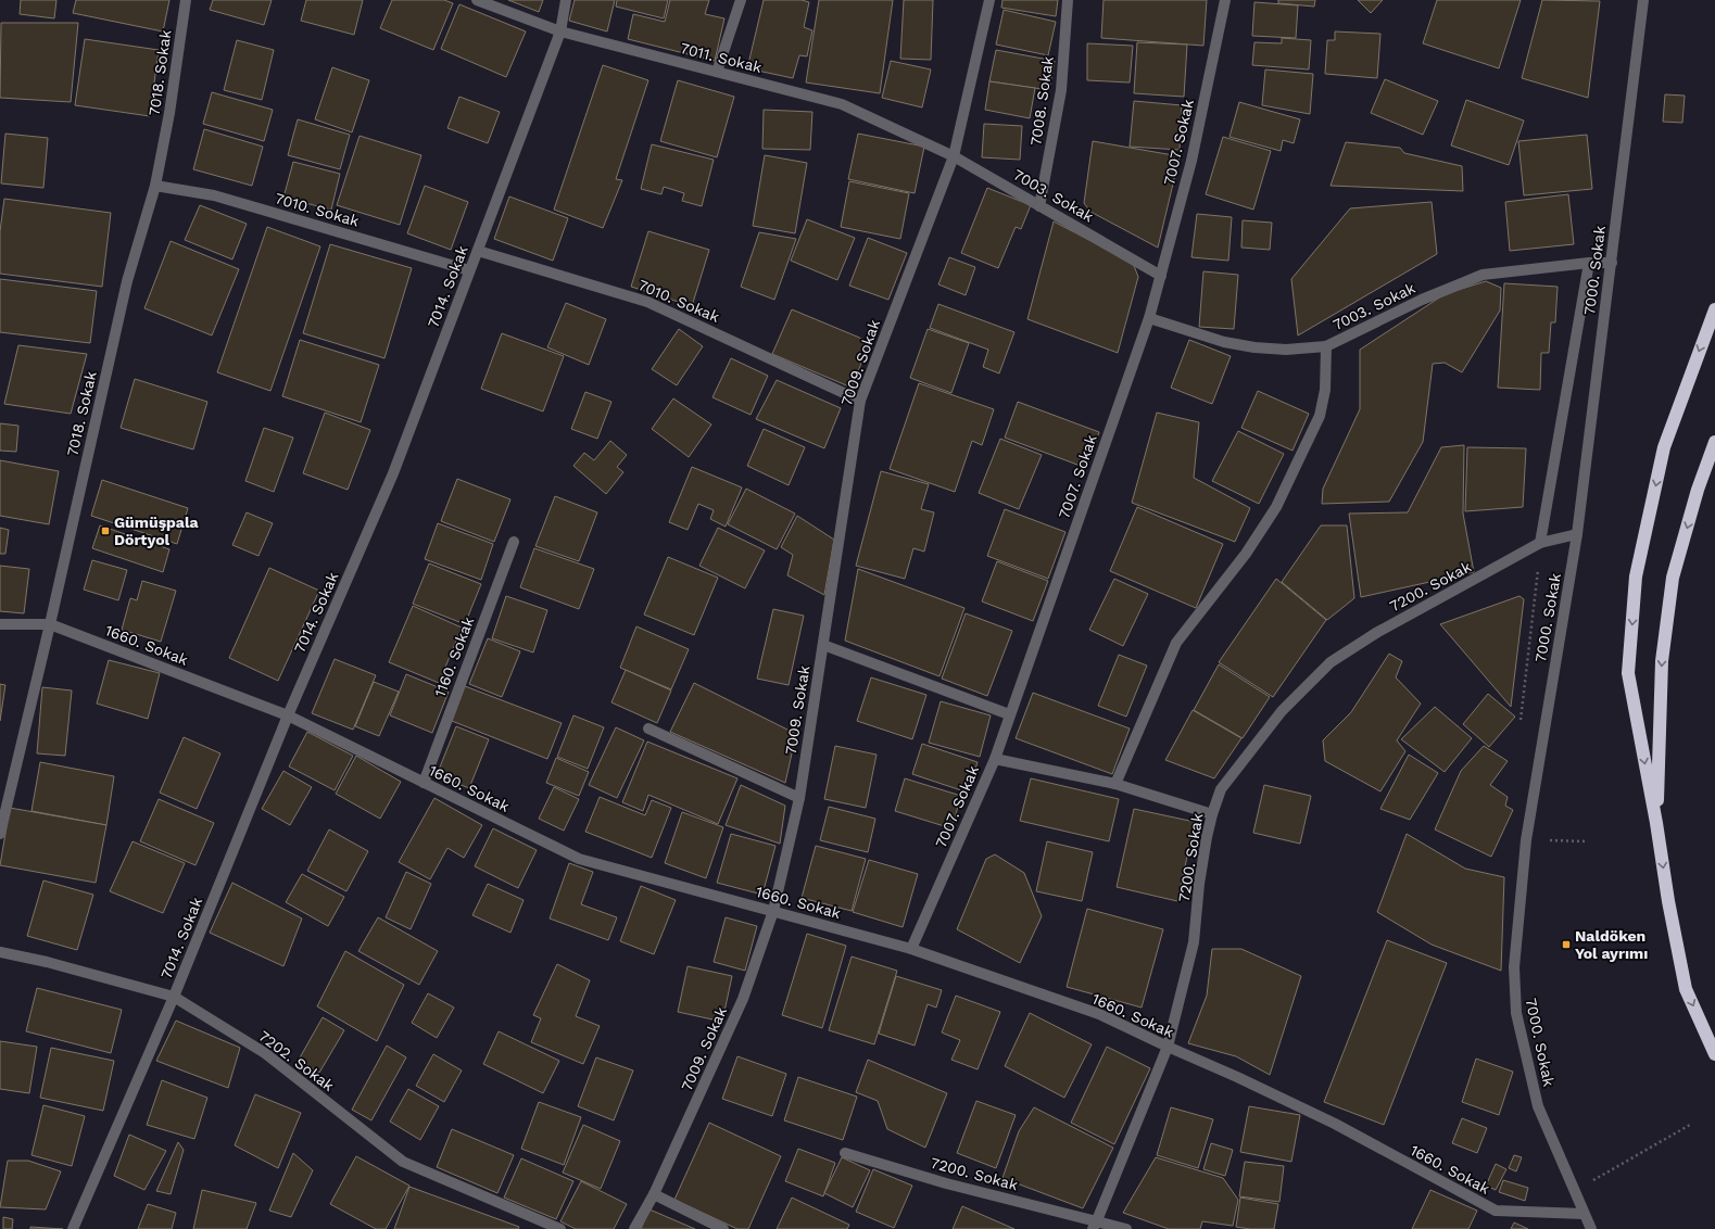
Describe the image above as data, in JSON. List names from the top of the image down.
{
  "streets": {
    "street": [
      "7011. Sokak",
      "7018. Sokak",
      "7008. Sokak",
      "7007. Sokak",
      "7003. Sokak",
      "7010. Sokak",
      "7000. Sokak",
      "7014. Sokak",
      "7009. Sokak",
      "7200. Sokak",
      "1660. Sokak",
      "1160. Sokak",
      "7202. Sokak"
    ]
  },
  "crossings": [
    ["7011. Sokak", "7003. Sokak"],
    ["7011. Sokak", "7014. Sokak"],
    ["7011. Sokak", "7009. Sokak"],
    ["7018. Sokak", "7010. Sokak"],
    ["7018. Sokak", "1660. Sokak"],
    ["7008. Sokak", "7003. Sokak"],
    ["7007. Sokak", "7003. Sokak"],
    ["7007. Sokak", "1660. Sokak"],
    ["7003. Sokak", "7000. Sokak"],
    ["7003. Sokak", "7009. Sokak"],
    ["7010. Sokak", "7014. Sokak"],
    ["7010. Sokak", "7009. Sokak"],
    ["7000. Sokak", "7200. Sokak"],
    ["7000. Sokak", "1660. Sokak"],
    ["7014. Sokak", "1660. Sokak"],
    ["7014. Sokak", "7202. Sokak"],
    ["7009. Sokak", "1660. Sokak"],
    ["7200. Sokak", "1660. Sokak"],
    ["1660. Sokak", "1160. Sokak"]
  ],
  "places": {
    "transit": ["Gümüşpala Dörtyol", "Naldöken Yol ayrımı"]
  }
}
